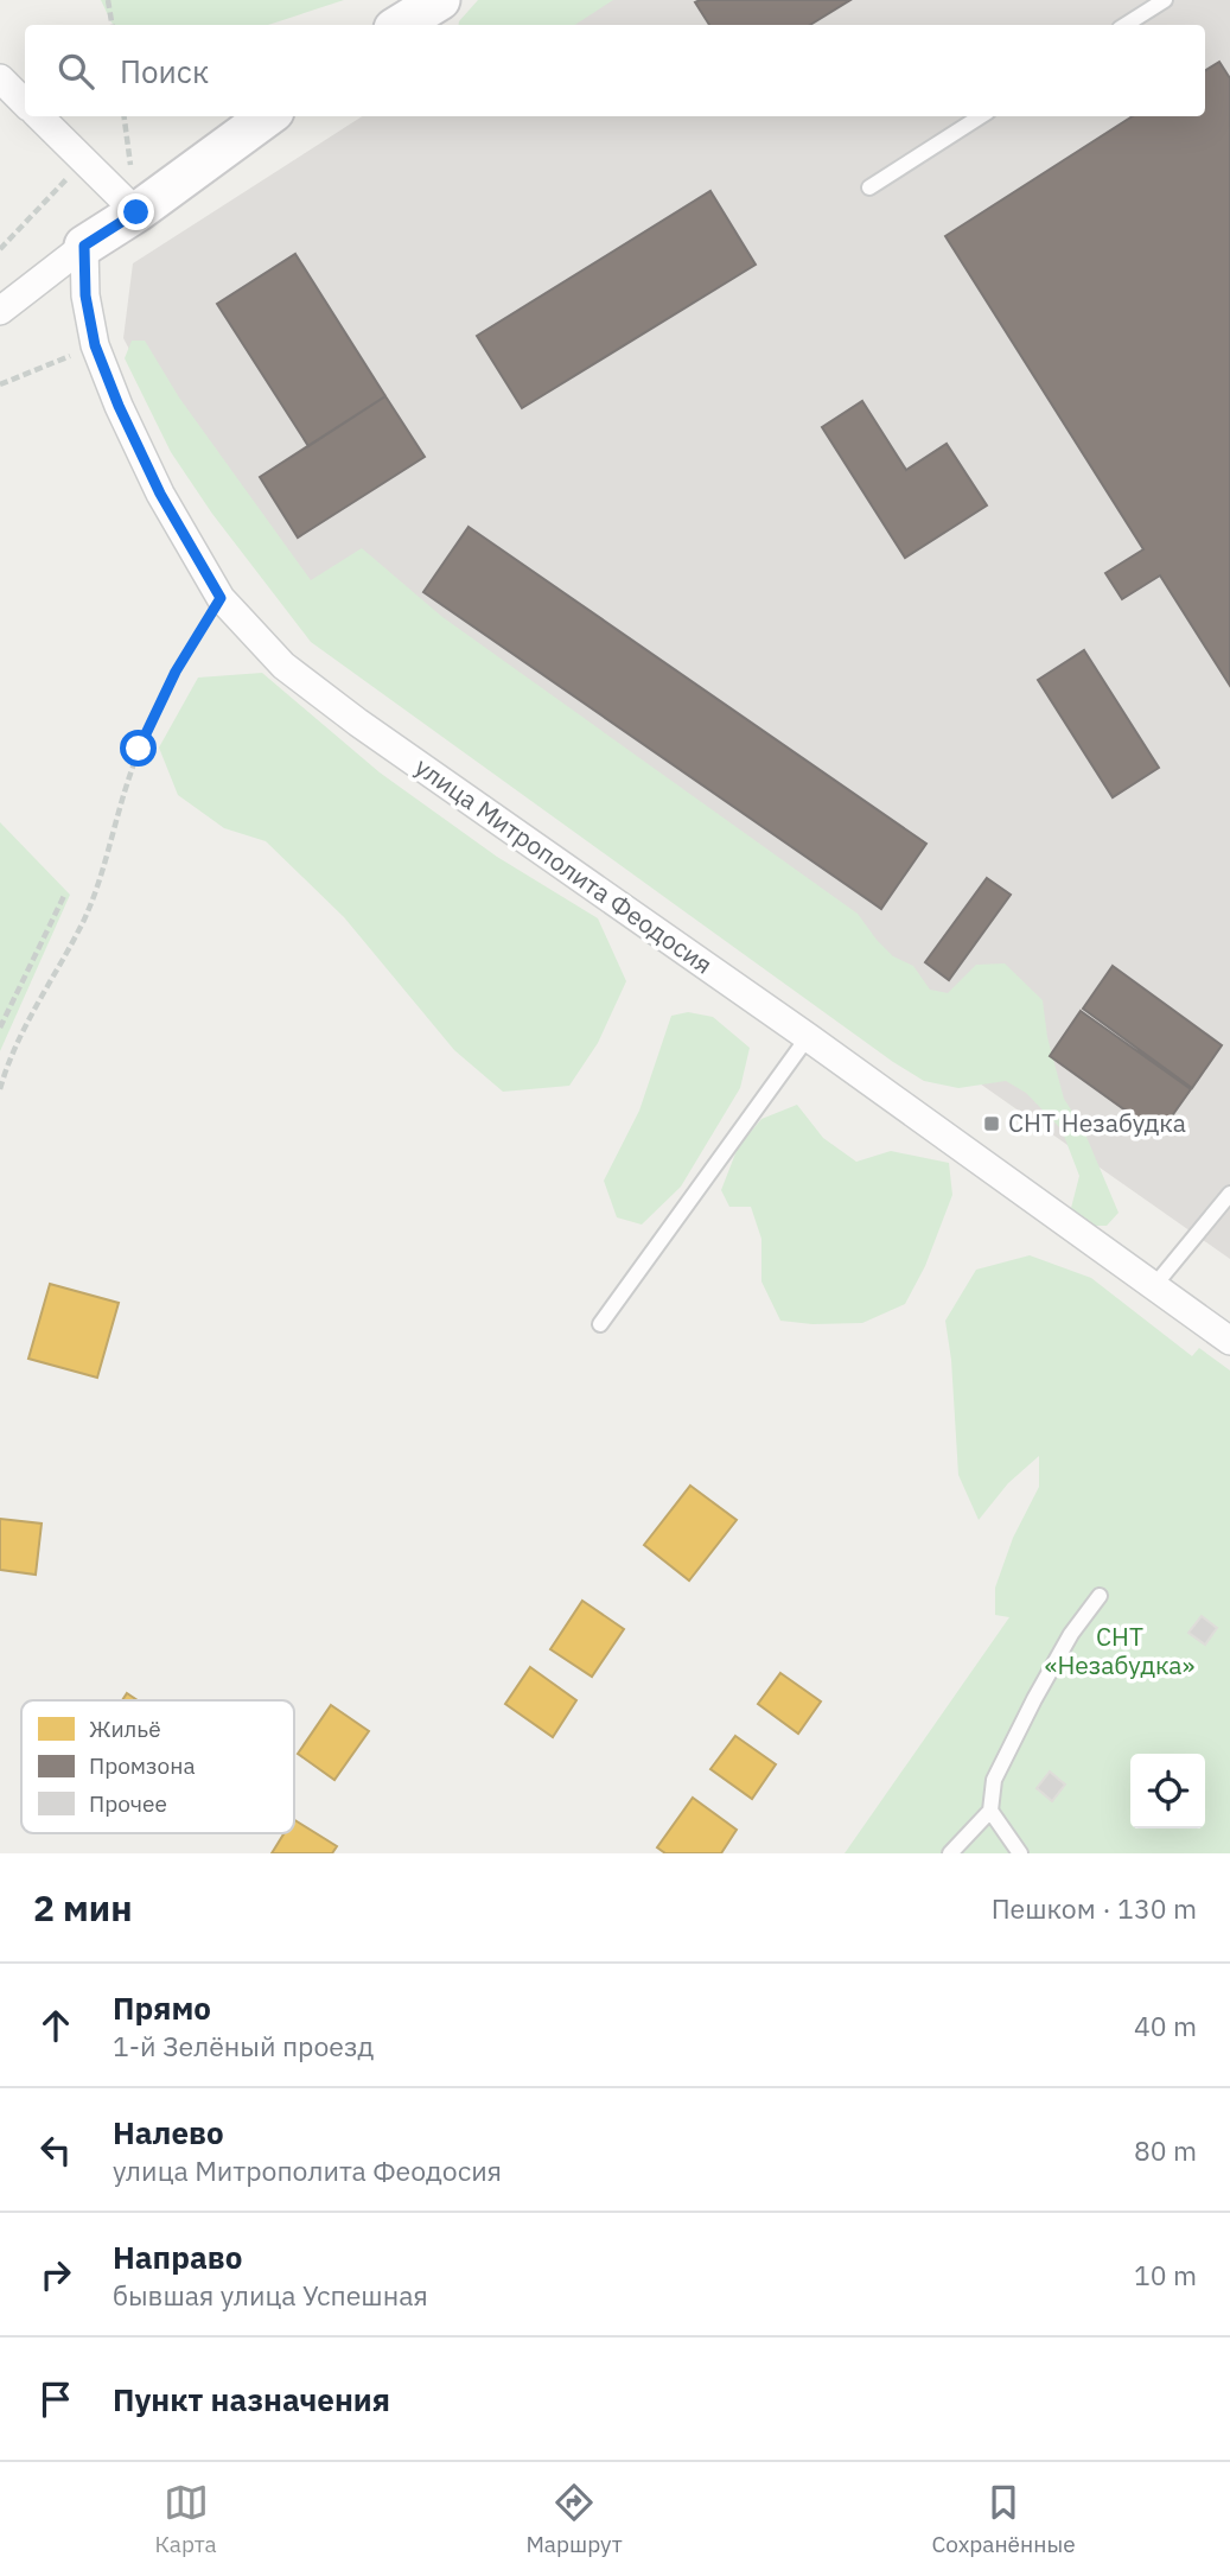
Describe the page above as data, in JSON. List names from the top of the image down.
{
  "streets": {
    "street": ["улица Митрополита Феодосия"]
  },
  "parks": ["СНТ «Незабудка»"],
  "places": {
    "transit": ["СНТ Незабудка"]
  },
  "legend": ["Жильё", "Промзона", "Прочее"],
  "page": {
    "search": "Поиск",
    "heading": ["2 мин", "Пешком · 130 m"],
    "list": [
      ["Прямо", "1-й Зелёный проезд", "40 m"],
      ["Налево", "улица Митрополита Феодосия", "80 m"],
      ["Направо", "бывшая улица Успешная", "10 m"],
      "Пункт назначения"
    ],
    "nav": ["Карта", "Маршрут", "Сохранённые"]
  }
}
